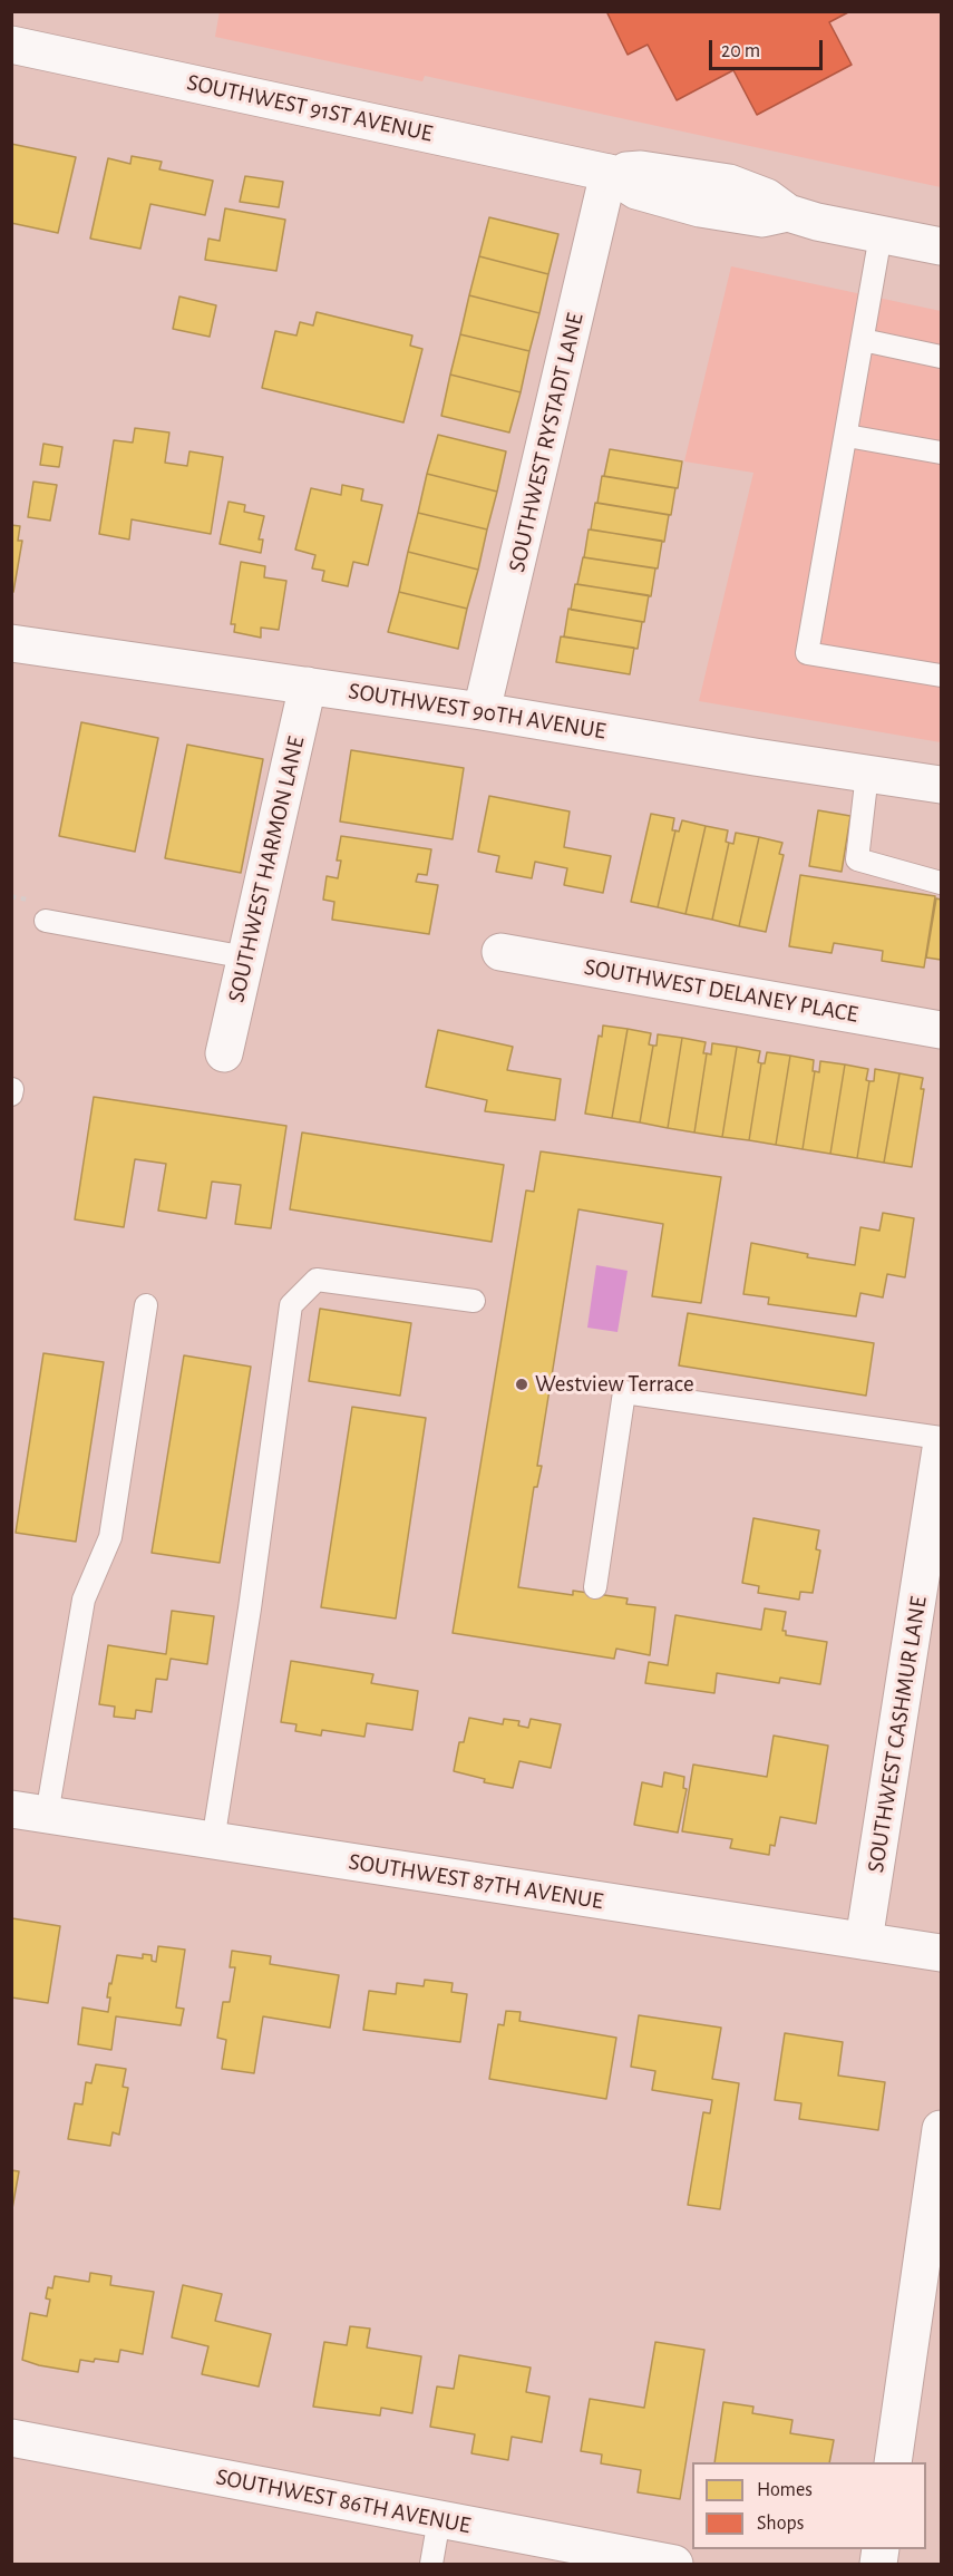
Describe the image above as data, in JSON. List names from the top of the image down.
{
  "streets": {
    "street": [
      "SOUTHWEST 91ST AVENUE",
      "SOUTHWEST RYSTADT LANE",
      "SOUTHWEST 90TH AVENUE",
      "SOUTHWEST HARMON LANE",
      "SOUTHWEST DELANEY PLACE",
      "SOUTHWEST CASHMUR LANE",
      "SOUTHWEST 87TH AVENUE",
      "SOUTHWEST 86TH AVENUE"
    ]
  },
  "crossings": [
    ["SOUTHWEST 91ST AVENUE", "SOUTHWEST RYSTADT LANE"],
    ["SOUTHWEST RYSTADT LANE", "SOUTHWEST 90TH AVENUE"],
    ["SOUTHWEST 90TH AVENUE", "SOUTHWEST HARMON LANE"],
    ["SOUTHWEST CASHMUR LANE", "SOUTHWEST 87TH AVENUE"]
  ],
  "places": ["Westview Terrace"],
  "legend": ["Homes", "Shops"],
  "scale_bar": "20 m"
}
